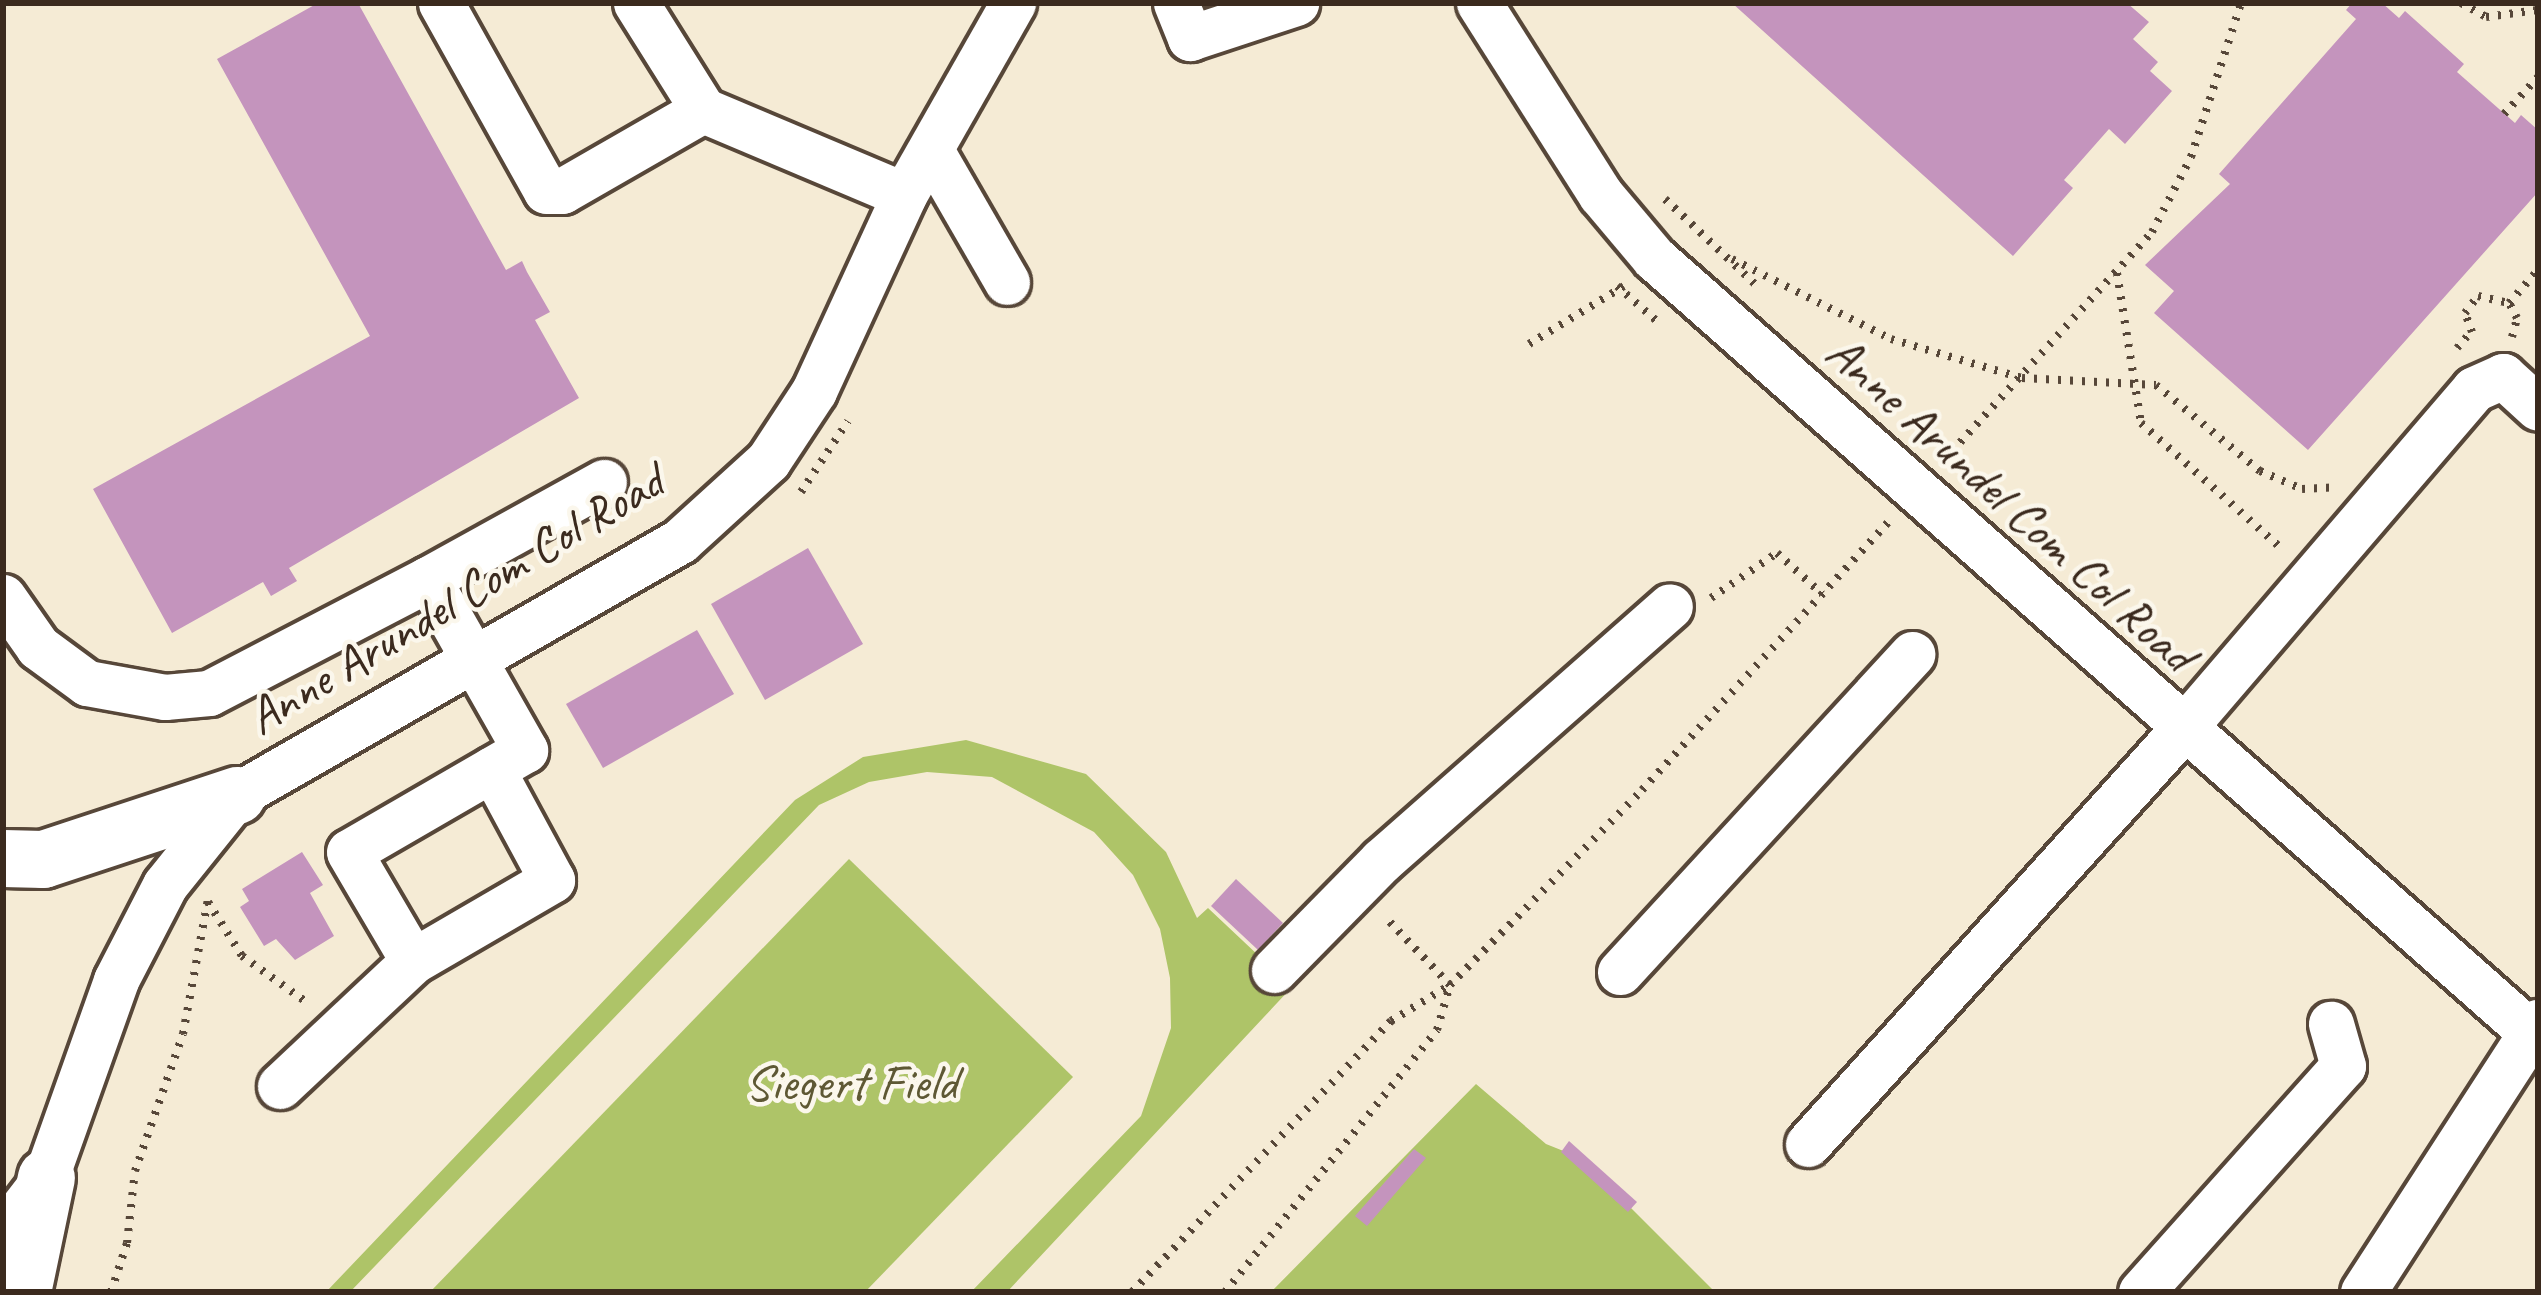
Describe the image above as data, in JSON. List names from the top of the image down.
{
  "streets": {
    "street": ["Anne Arundel Com Col Road"]
  },
  "parks": ["Siegert Field"]
}
